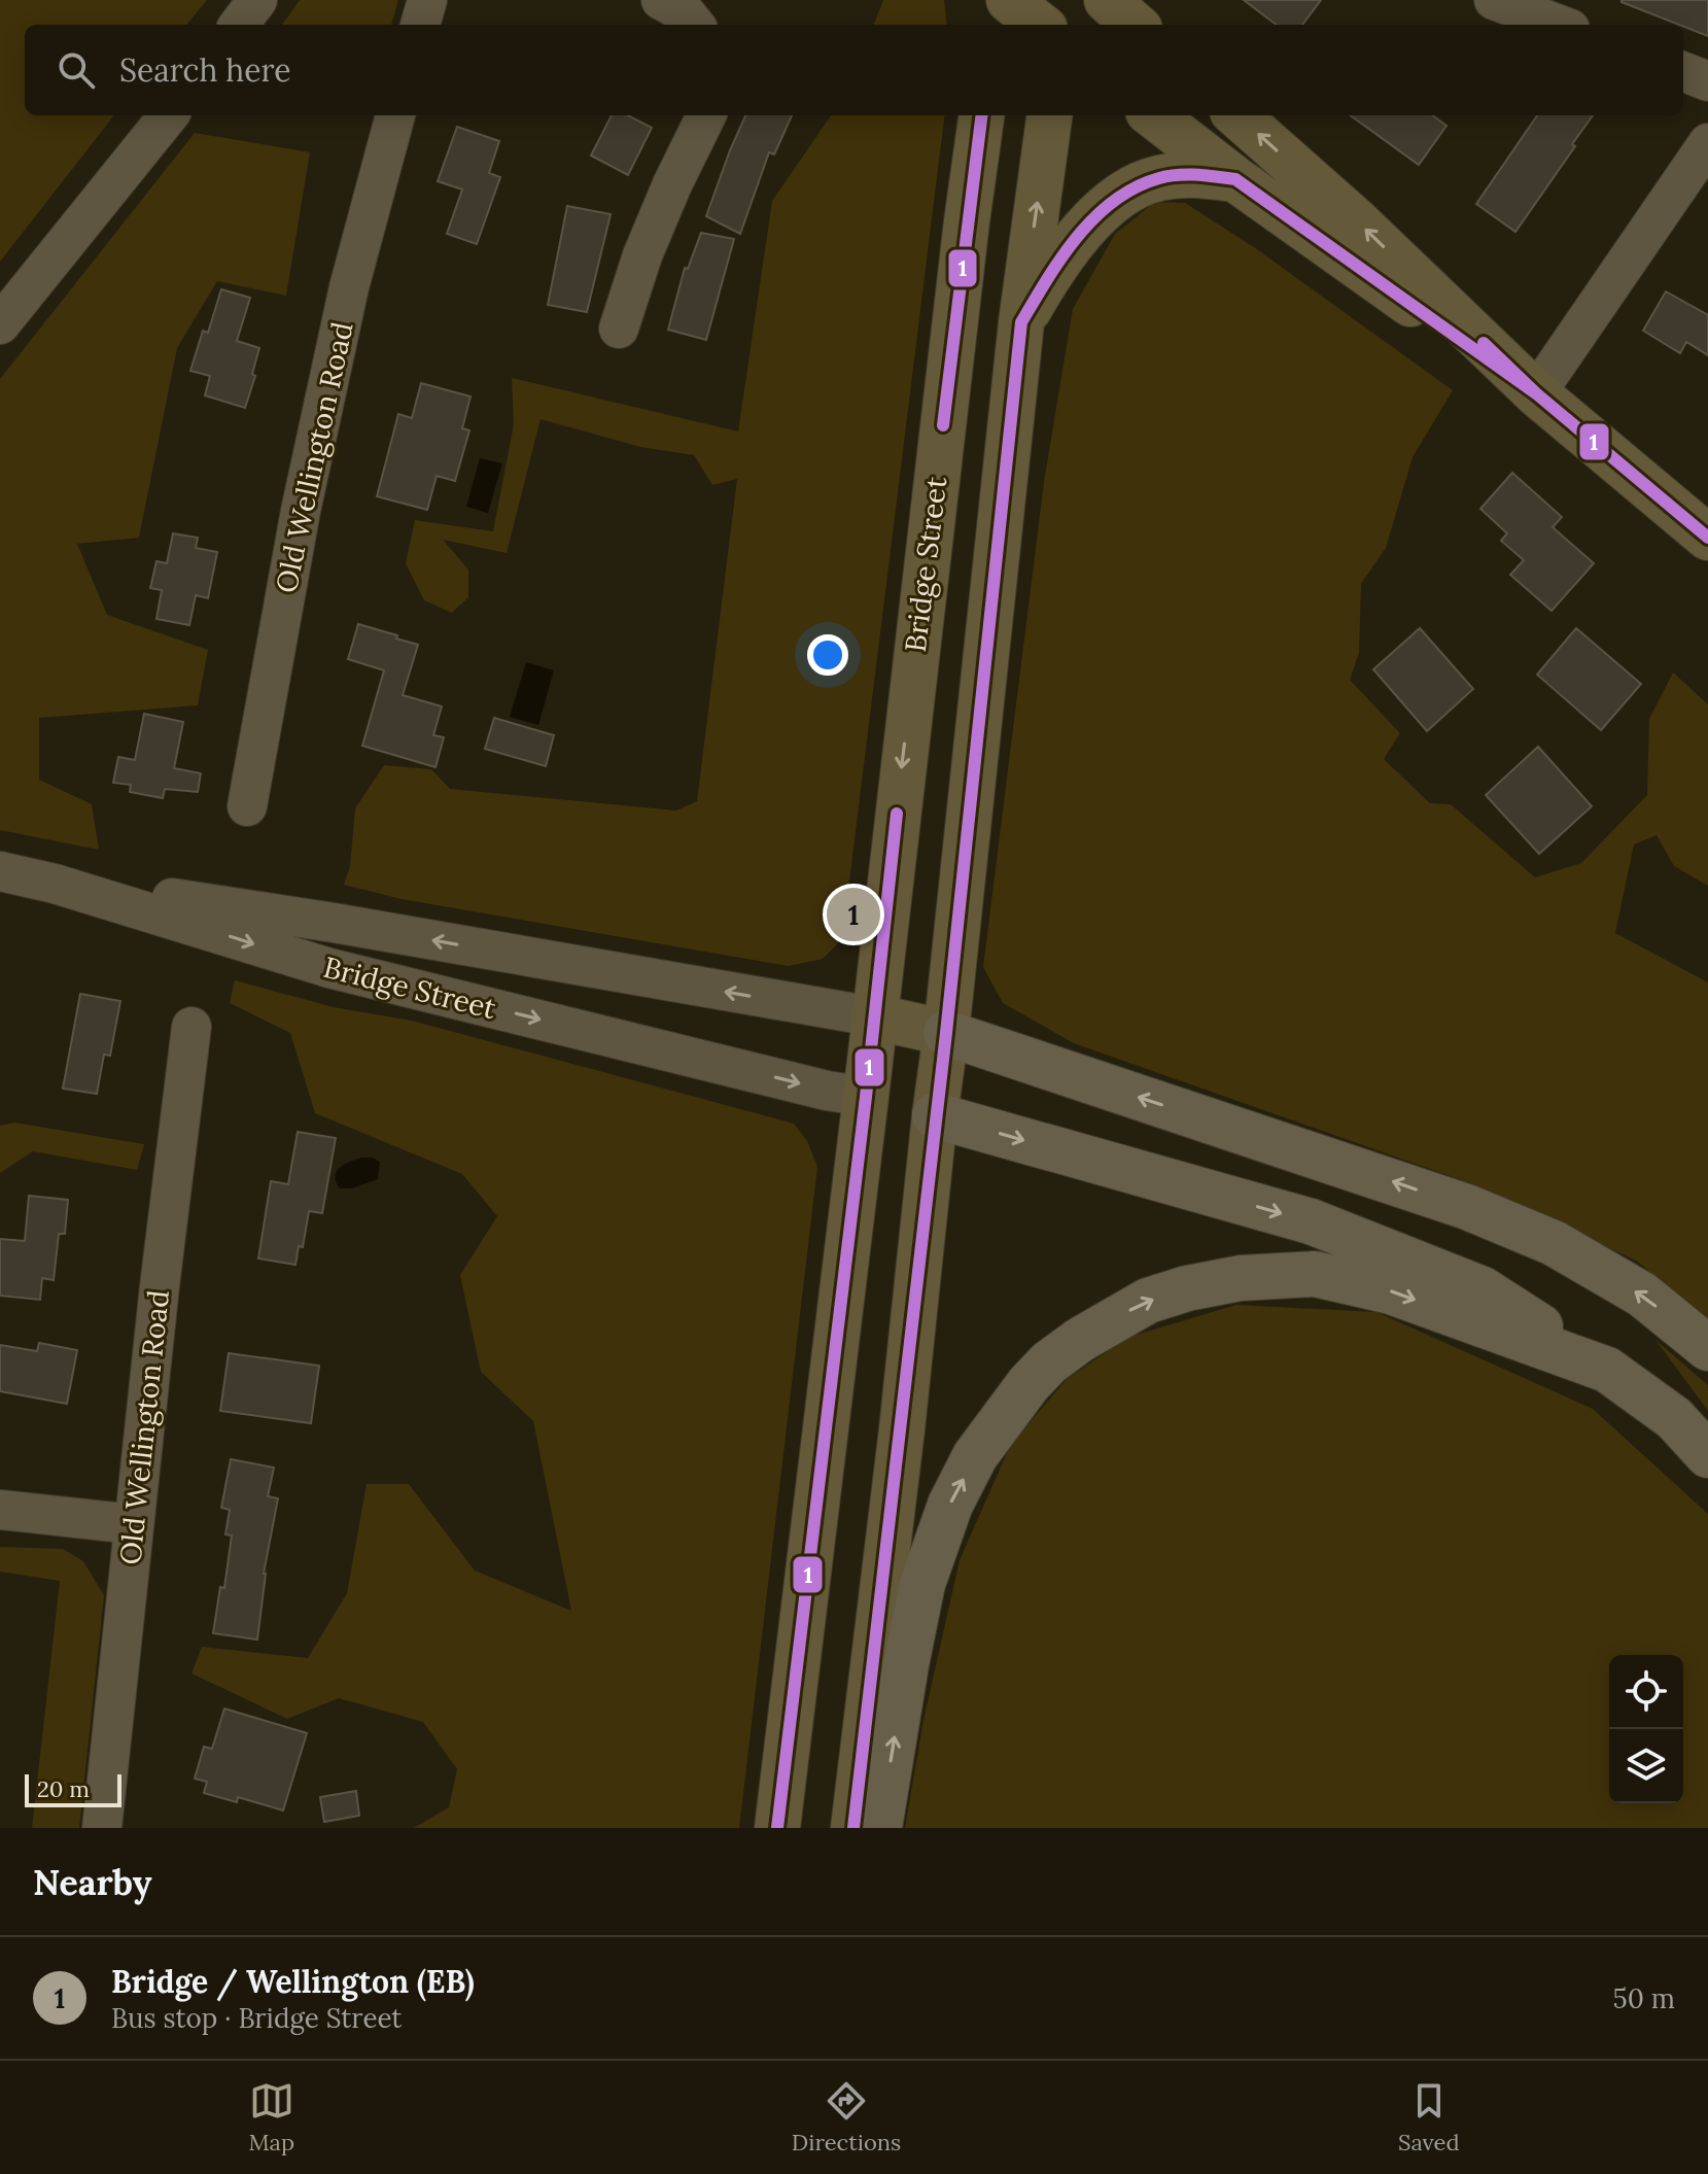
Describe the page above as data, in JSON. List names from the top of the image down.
{
  "streets": {
    "main road": ["Bridge Street"],
    "street": ["Old Wellington Road"]
  },
  "lines": ["transit line 1"],
  "scale_bar": "20 m",
  "page": {
    "search": "Search here",
    "pins": "1",
    "scale": "20 m",
    "heading": "Nearby",
    "list": [
      {
        "mark": "1",
        "name": "Bridge / Wellington (EB)",
        "note": "Bus stop · Bridge Street",
        "value": "50 m"
      }
    ],
    "nav": ["Map", "Directions", "Saved"]
  }
}
